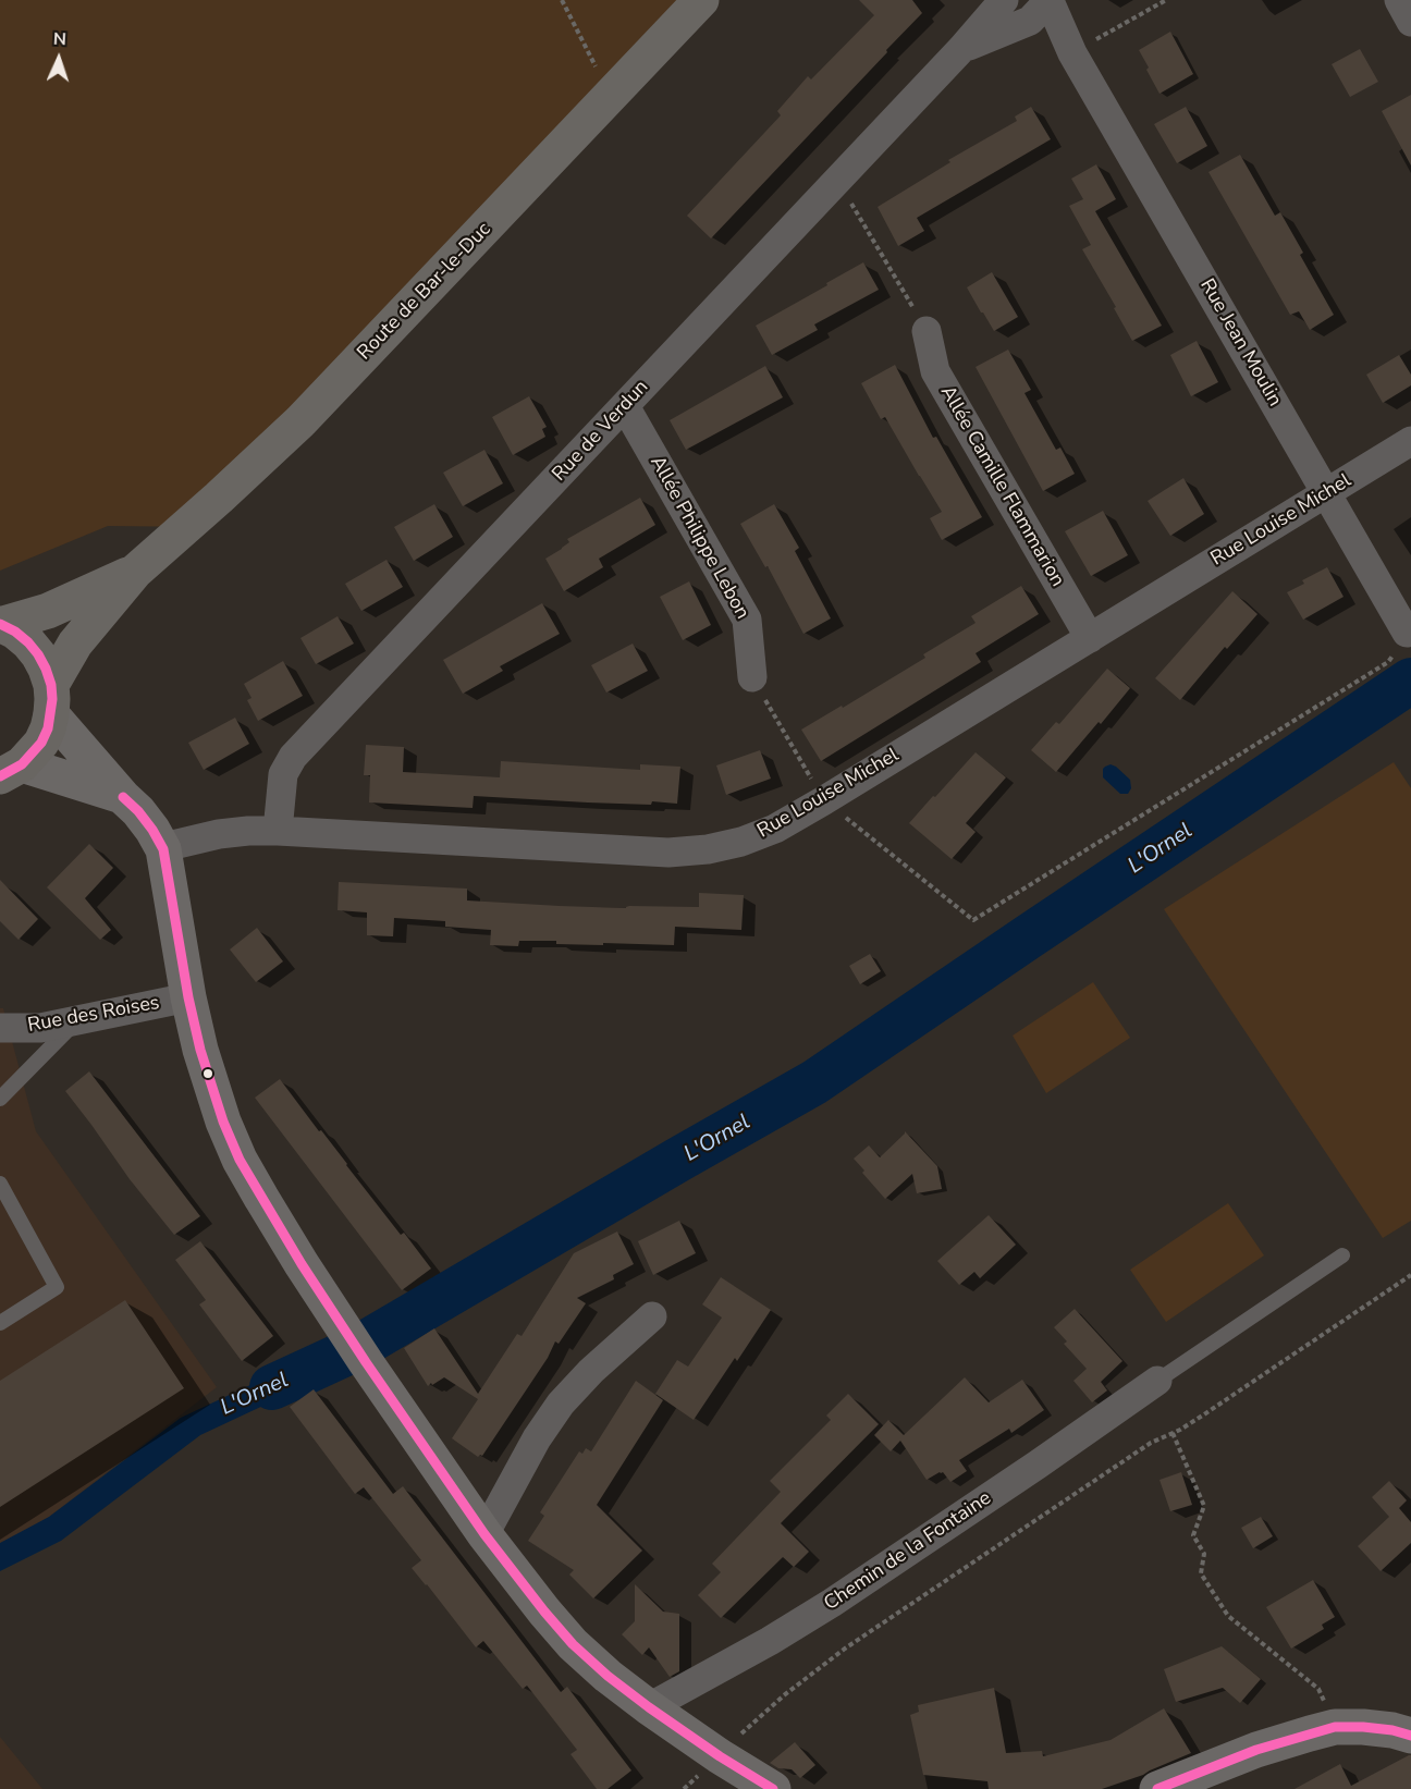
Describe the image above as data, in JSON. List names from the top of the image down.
{
  "streets": {
    "main road": ["Route de Bar-le-Duc"],
    "street": [
      "Rue Jean Moulin",
      "Rue de Verdun",
      "Allée Camille Flammarion",
      "Rue Louise Michel",
      "Allée Philippe Lebon",
      "Rue des Roises",
      "Chemin de la Fontaine"
    ]
  },
  "crossings": [
    ["Rue Jean Moulin", "Rue de Verdun"],
    ["Rue Jean Moulin", "Rue Louise Michel"],
    ["Rue de Verdun", "Rue Louise Michel"],
    ["Rue de Verdun", "Allée Philippe Lebon"],
    ["Allée Camille Flammarion", "Rue Louise Michel"]
  ],
  "water": ["L'Ornel"],
  "north": "top"
}
